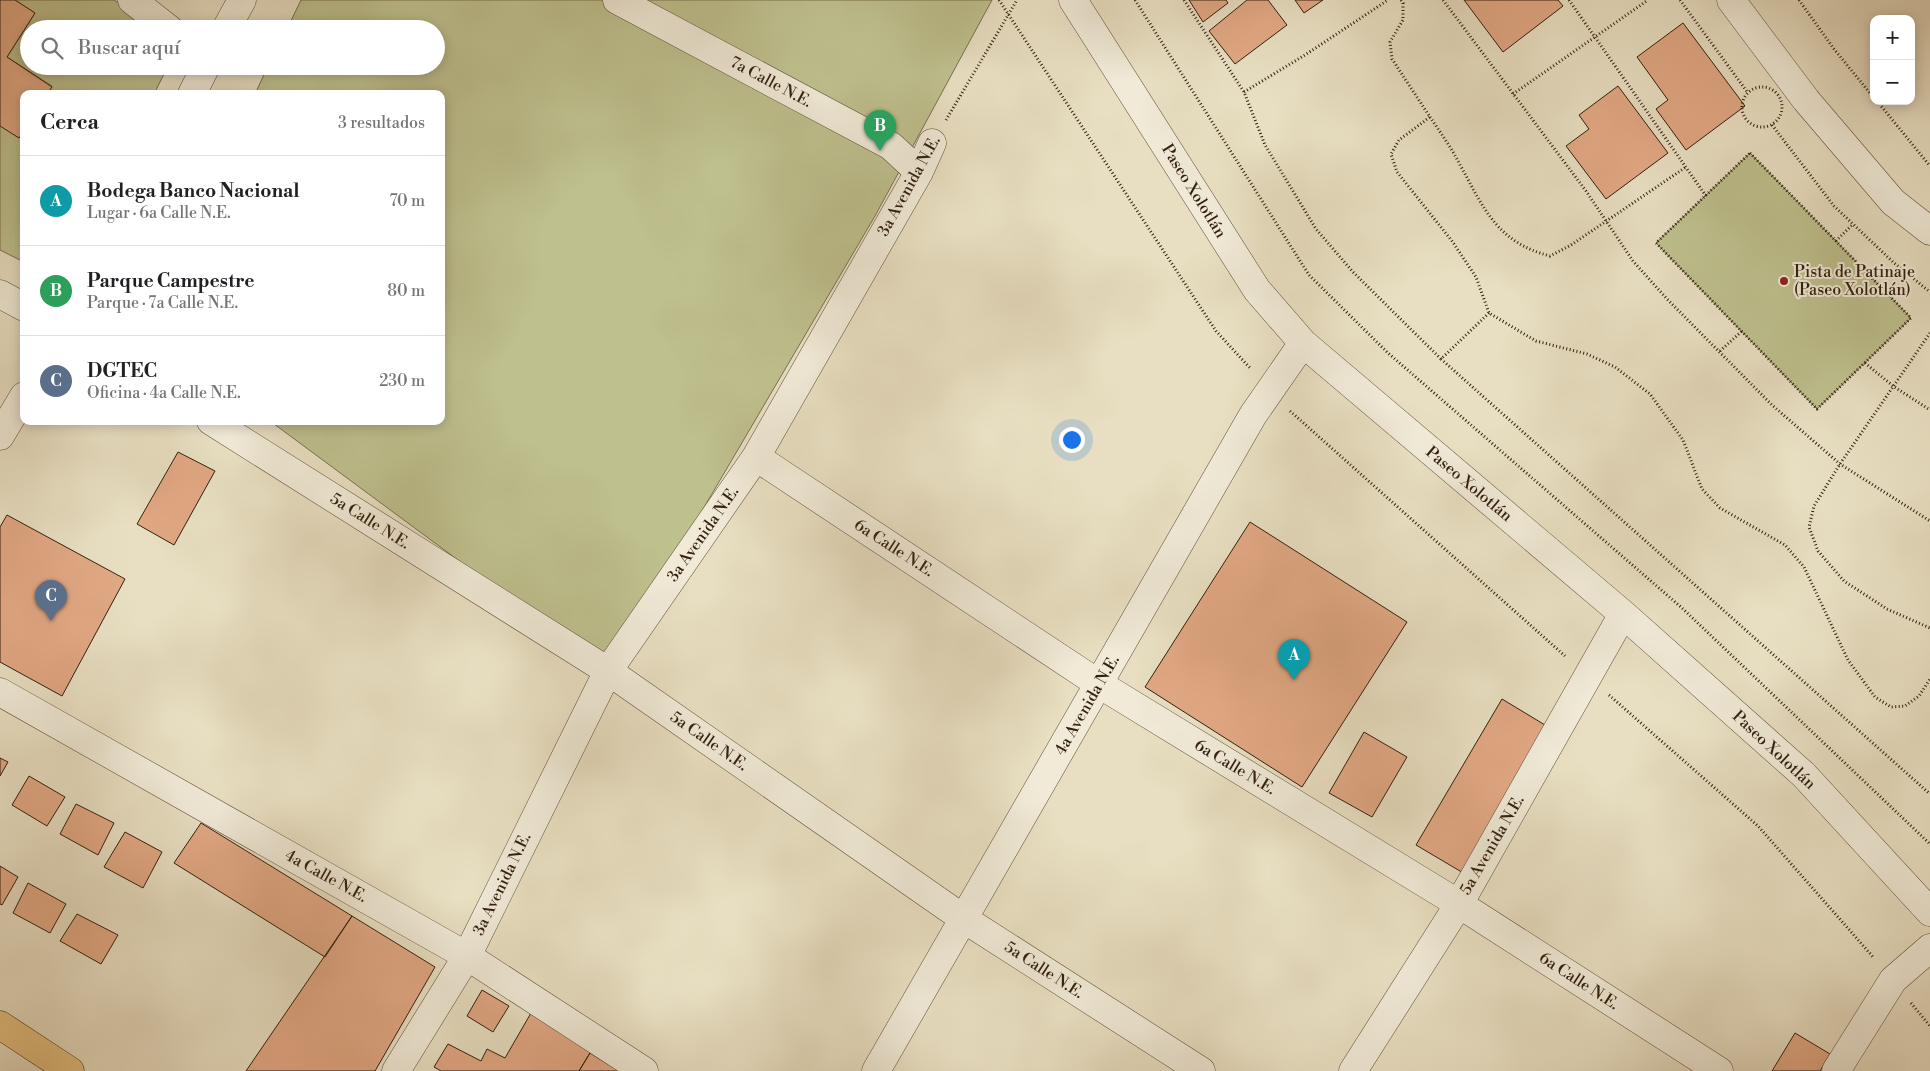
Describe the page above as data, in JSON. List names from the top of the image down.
{
  "streets": {
    "street": [
      "7a Calle N.E.",
      "3a Avenida N.E.",
      "Paseo Xolotlán",
      "5a Calle N.E.",
      "6a Calle N.E.",
      "4a Avenida N.E.",
      "5a Avenida N.E.",
      "4a Calle N.E."
    ]
  },
  "crossings": [
    ["7a Calle N.E.", "3a Avenida N.E."],
    ["3a Avenida N.E.", "5a Calle N.E."],
    ["3a Avenida N.E.", "6a Calle N.E."],
    ["3a Avenida N.E.", "4a Calle N.E."],
    ["Paseo Xolotlán", "4a Avenida N.E."],
    ["Paseo Xolotlán", "5a Avenida N.E."],
    ["5a Calle N.E.", "4a Avenida N.E."],
    ["6a Calle N.E.", "4a Avenida N.E."],
    ["6a Calle N.E.", "5a Avenida N.E."]
  ],
  "places": ["Pista de Patinaje (Paseo Xolotlán)"],
  "page": {
    "map_buttons": ["+", "−"],
    "search": "Buscar aquí",
    "heading": ["Cerca", "3 resultados"],
    "pins": ["B", "C", "A"],
    "list": [
      {
        "mark": "A",
        "name": "Bodega Banco Nacional",
        "note": "Lugar · 6a Calle N.E.",
        "value": "70 m"
      },
      {
        "mark": "B",
        "name": "Parque Campestre",
        "note": "Parque · 7a Calle N.E.",
        "value": "80 m"
      },
      {
        "mark": "C",
        "name": "DGTEC",
        "note": "Oficina · 4a Calle N.E.",
        "value": "230 m"
      }
    ]
  }
}
